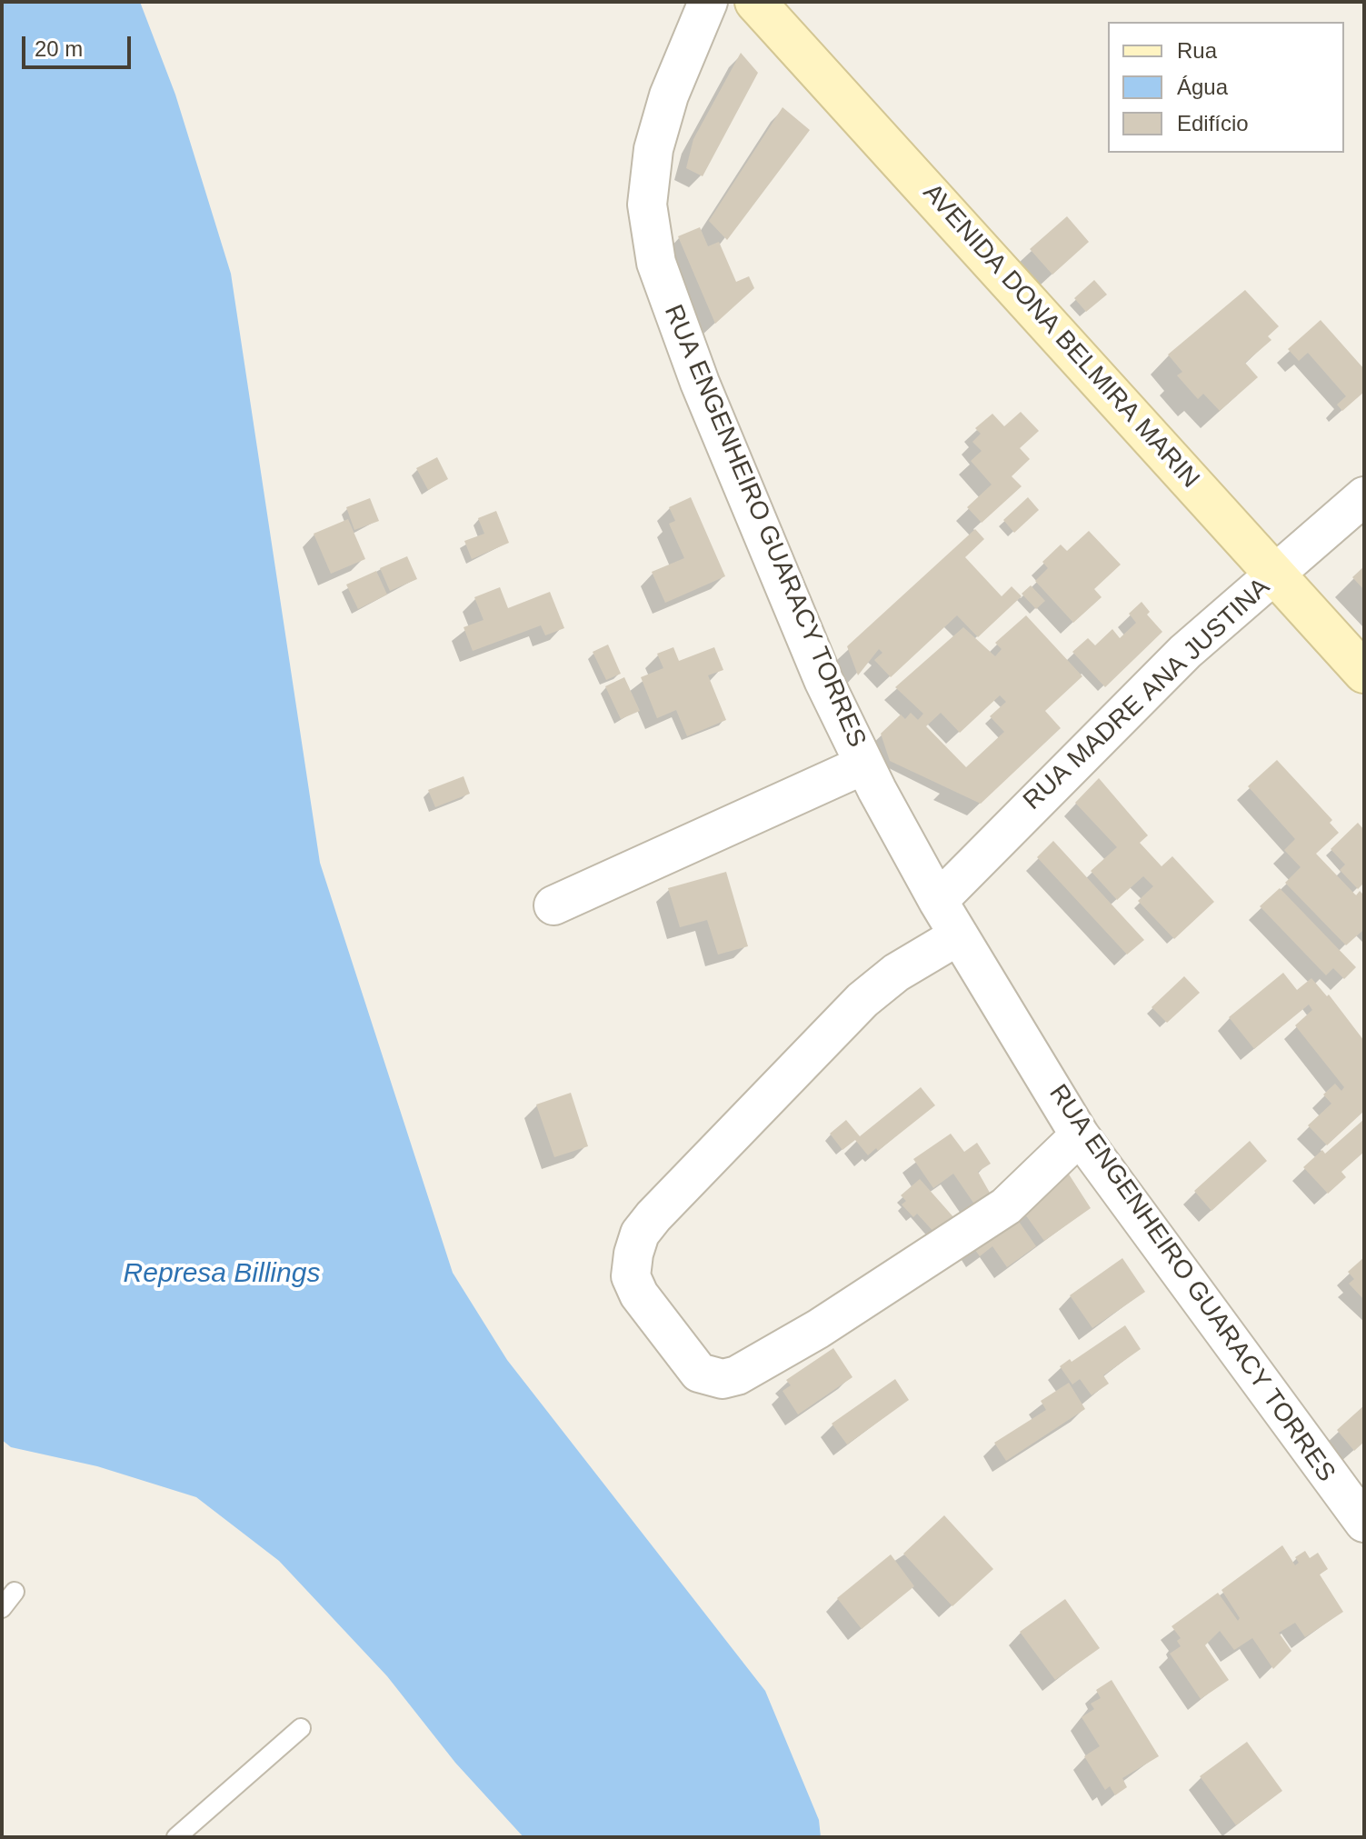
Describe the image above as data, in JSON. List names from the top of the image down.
{
  "streets": {
    "main road": ["AVENIDA DONA BELMIRA MARIN"],
    "street": ["RUA ENGENHEIRO GUARACY TORRES", "RUA MADRE ANA JUSTINA"]
  },
  "crossings": [
    ["AVENIDA DONA BELMIRA MARIN", "RUA MADRE ANA JUSTINA"],
    ["RUA ENGENHEIRO GUARACY TORRES", "RUA MADRE ANA JUSTINA"]
  ],
  "water": ["Represa Billings"],
  "legend": ["Rua", "Água", "Edifício"],
  "scale_bar": "20 m"
}
